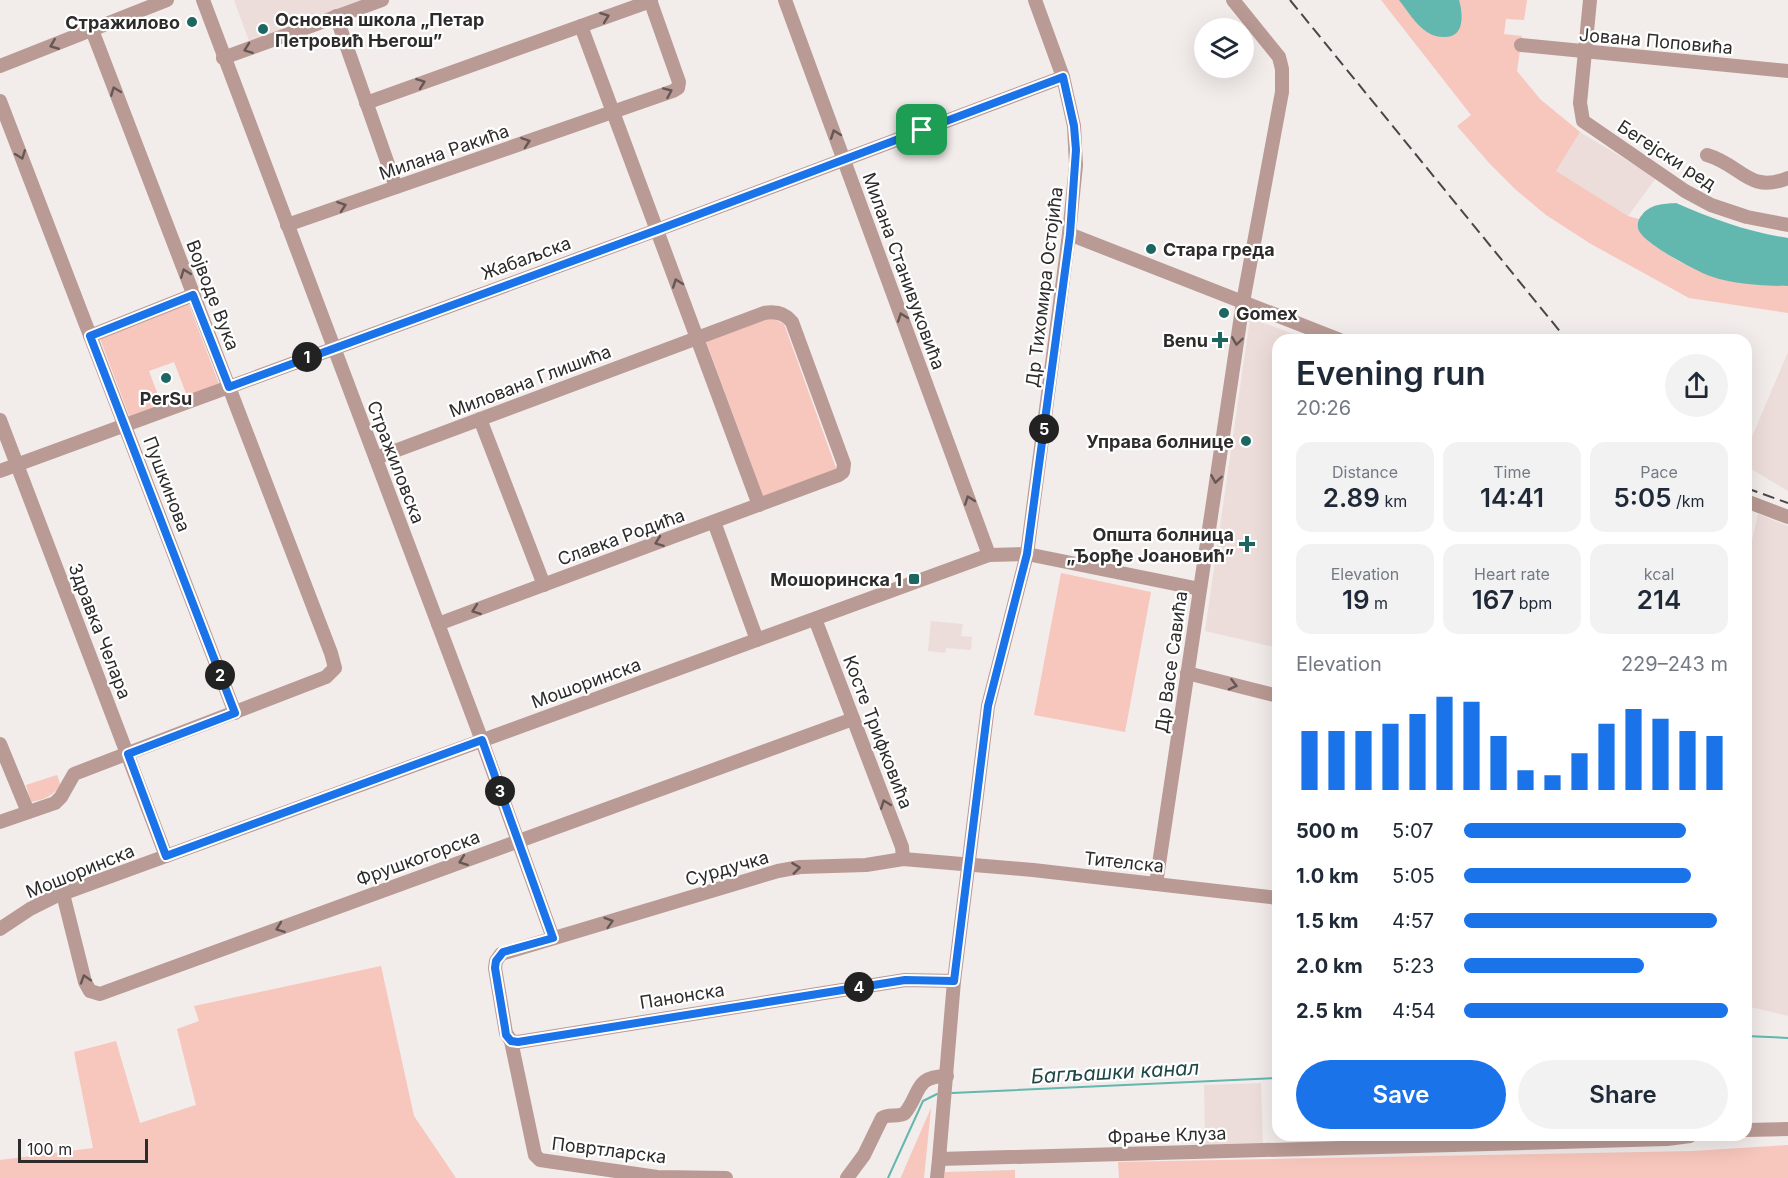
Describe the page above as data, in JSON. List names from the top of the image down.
{
  "streets": {
    "street": [
      "Јована Поповића",
      "Милана Ракића",
      "Бегејски ред",
      "Жабаљска",
      "Милана Станивуковића",
      "Др Тихомира Остојића",
      "Војводе Вука",
      "Милована Глишића",
      "Стражиловска",
      "Пушкинова",
      "Славка Родића",
      "Здравка Челара",
      "Др Васе Савића",
      "Мошоринска",
      "Косте Трифковића",
      "Фрушкогорска",
      "Тителска",
      "Сурдучка",
      "Панонска",
      "Фрање Клуза",
      "Повртларска"
    ]
  },
  "crossings": [
    ["Јована Поповића", "Бегејски ред"],
    ["Милана Ракића", "Стражиловска"],
    ["Жабаљска", "Милана Станивуковића"],
    ["Жабаљска", "Др Тихомира Остојића"],
    ["Жабаљска", "Војводе Вука"],
    ["Жабаљска", "Стражиловска"],
    ["Жабаљска", "Пушкинова"],
    ["Жабаљска", "Здравка Челара"],
    ["Милана Станивуковића", "Мошоринска"],
    ["Др Тихомира Остојића", "Мошоринска"],
    ["Др Тихомира Остојића", "Тителска"],
    ["Др Тихомира Остојића", "Сурдучка"],
    ["Војводе Вука", "Пушкинова"],
    ["Милована Глишића", "Стражиловска"],
    ["Милована Глишића", "Славка Родића"],
    ["Стражиловска", "Славка Родића"],
    ["Стражиловска", "Мошоринска"],
    ["Стражиловска", "Фрушкогорска"],
    ["Стражиловска", "Сурдучка"],
    ["Здравка Челара", "Мошоринска"],
    ["Др Васе Савића", "Мошоринска"],
    ["Др Васе Савића", "Тителска"],
    ["Мошоринска", "Косте Трифковића"],
    ["Мошоринска", "Фрушкогорска"],
    ["Косте Трифковића", "Фрушкогорска"],
    ["Косте Трифковића", "Сурдучка"],
    ["Тителска", "Сурдучка"],
    ["Сурдучка", "Панонска"],
    ["Сурдучка", "Повртларска"],
    ["Панонска", "Повртларска"]
  ],
  "one_way": [
    "Милана Станивуковића",
    "Војводе Вука",
    "Пушкинова",
    "Славка Родића",
    "Косте Трифковића",
    "Фрушкогорска",
    "Сурдучка"
  ],
  "water": ["Багљашки канал"],
  "places": {
    "other": [
      "Стражилово",
      "Основна школа „Петар Петровић Његош”",
      "Стара греда",
      "Gomex",
      "PerSu",
      "Управа болнице"
    ],
    "health": ["Benu", "Општа болница „Ђорђе Јоановић”"],
    "transit": ["Мошоринска 1"]
  },
  "scale_bar": "100 m",
  "page": {
    "heading": ["Evening run", "20:26"],
    "pins": [
      "1",
      "5",
      "2",
      "3",
      "4"
    ],
    "stats": [
      ["Distance", "2.89 km"],
      ["Time", "14:41"],
      ["Pace", "5:05 /km"],
      ["Elevation", "19 m"],
      ["Heart rate", "167 bpm"],
      ["kcal", "214"]
    ],
    "chart": ["Elevation", "229–243 m"],
    "list": [
      {
        "name": "500 m",
        "note": "5:07"
      },
      {
        "name": "1.0 km",
        "note": "5:05"
      },
      {
        "name": "1.5 km",
        "note": "4:57"
      },
      {
        "name": "2.0 km",
        "note": "5:23"
      },
      {
        "name": "2.5 km",
        "note": "4:54"
      }
    ],
    "buttons": ["Save", "Share"],
    "scale": "100 m"
  }
}
